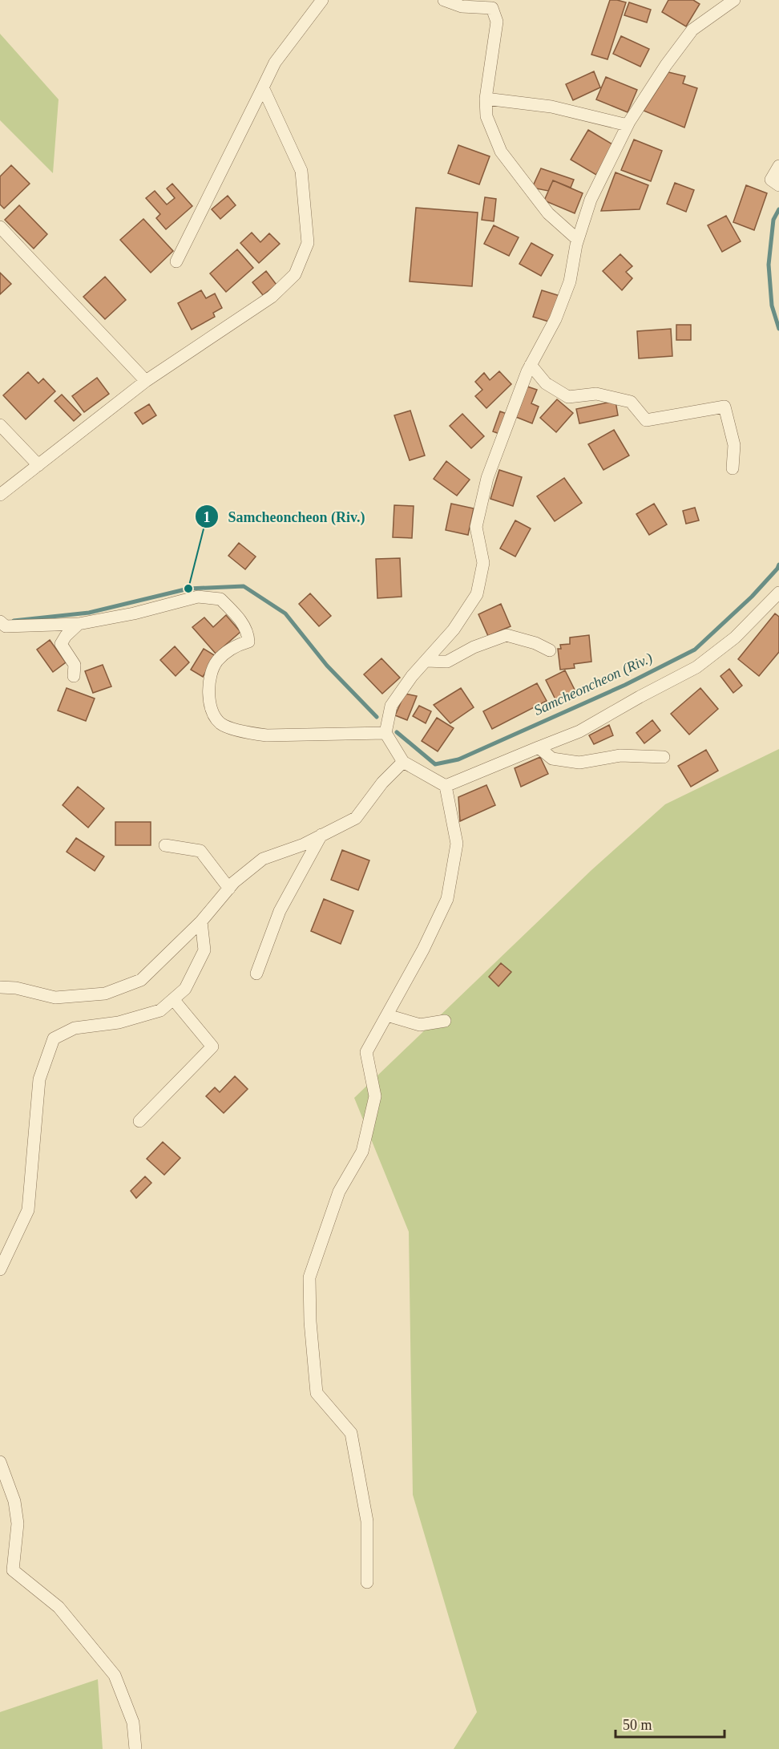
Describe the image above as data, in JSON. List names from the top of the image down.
{
  "water": ["Samcheoncheon (Riv.)"],
  "places": ["Samcheoncheon (Riv.)"],
  "scale_bar": "50 m"
}
